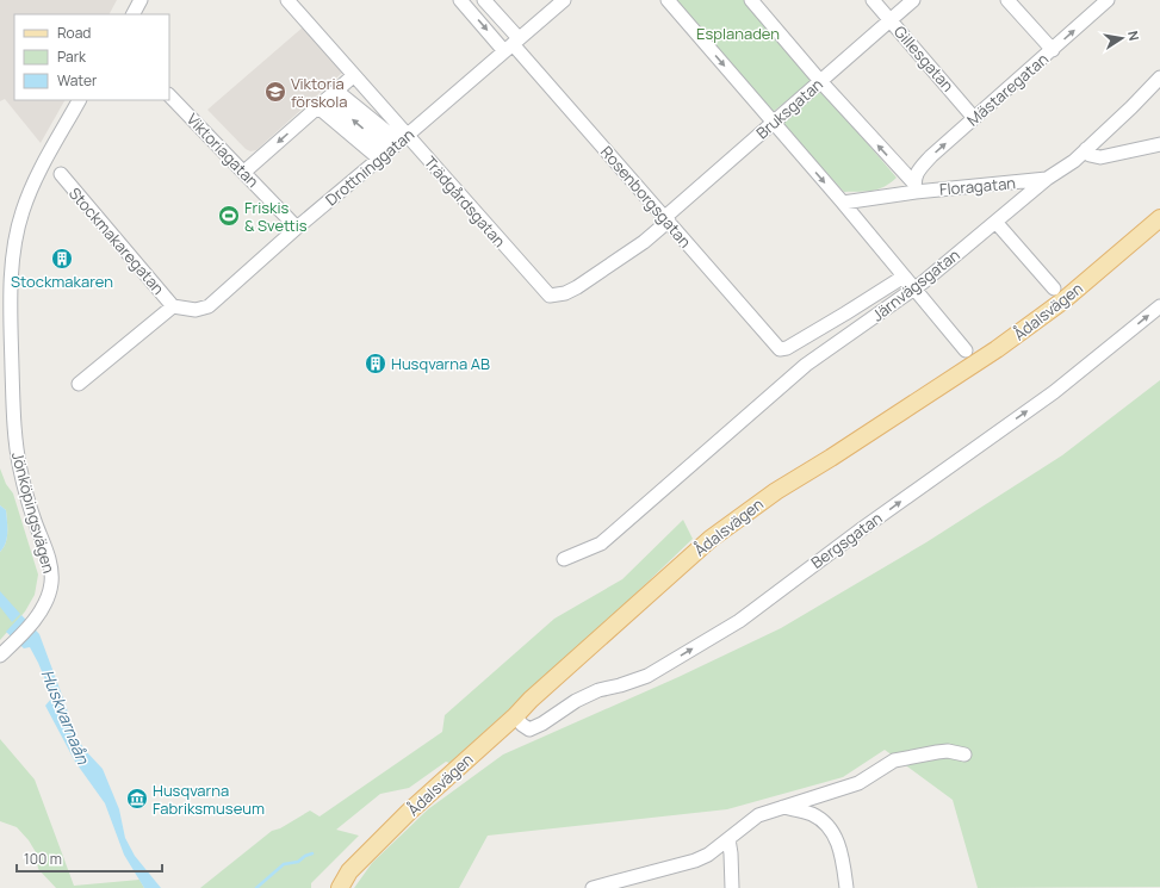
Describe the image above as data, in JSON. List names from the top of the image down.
{
  "streets": {
    "main road": ["Ådalsvägen"],
    "street": [
      "Gillesgatan",
      "Mästaregatan",
      "Bruksgatan",
      "Viktoriagatan",
      "Drottninggatan",
      "Floragatan",
      "Rosenborgsgatan",
      "Trädgårdsgatan",
      "Stockmakaregatan",
      "Järnvägsgatan",
      "Jönköpingsvägen",
      "Bergsgatan"
    ]
  },
  "crossings": [
    ["Gillesgatan", "Mästaregatan"],
    ["Gillesgatan", "Bruksgatan"],
    ["Mästaregatan", "Floragatan"],
    ["Bruksgatan", "Rosenborgsgatan"],
    ["Bruksgatan", "Trädgårdsgatan"],
    ["Viktoriagatan", "Drottninggatan"],
    ["Drottninggatan", "Rosenborgsgatan"],
    ["Drottninggatan", "Trädgårdsgatan"],
    ["Drottninggatan", "Stockmakaregatan"],
    ["Floragatan", "Järnvägsgatan"],
    ["Rosenborgsgatan", "Trädgårdsgatan"],
    ["Ådalsvägen", "Bergsgatan"]
  ],
  "one_way": ["Mästaregatan", "Bergsgatan"],
  "water": ["Huskvarnaån"],
  "parks": ["Esplanaden"],
  "places": {
    "school or university": ["Viktoria förskola"],
    "sports": ["Friskis & Svettis"],
    "building": ["Stockmakaren", "Husqvarna AB"],
    "museum": ["Husqvarna Fabriksmuseum"]
  },
  "legend": ["Road", "Park", "Water"],
  "scale_bar": "100 m",
  "north": "right"
}
